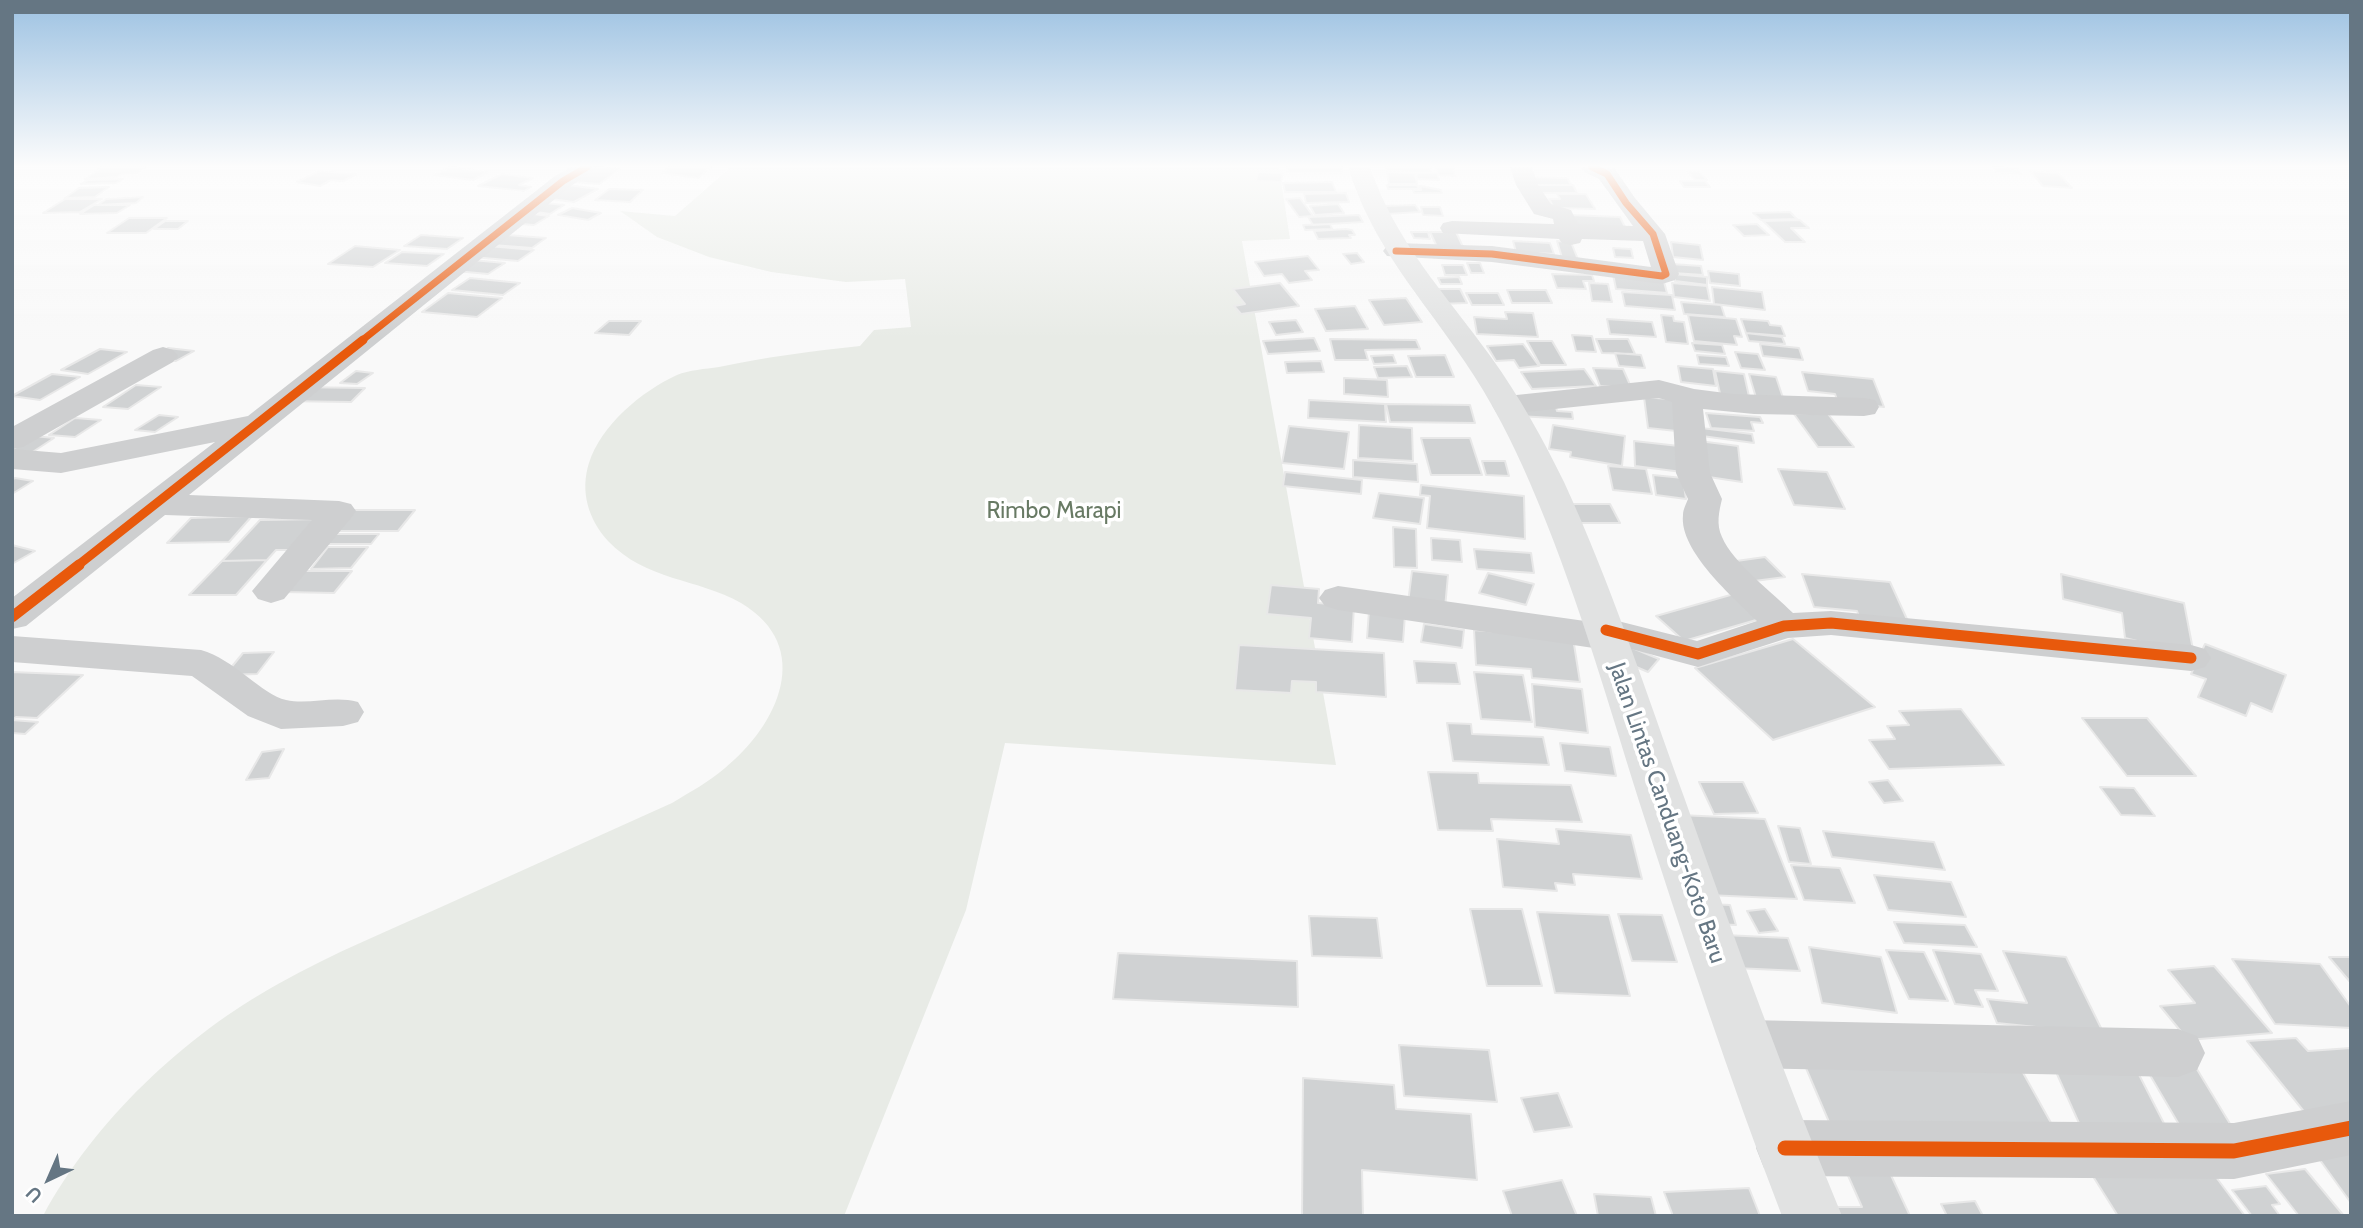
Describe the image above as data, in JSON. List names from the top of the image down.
{
  "streets": {
    "main road": ["Jalan Lintas Canduang-Koto Baru"]
  },
  "parks": ["Rimbo Marapi"],
  "north": "bottom left"
}
